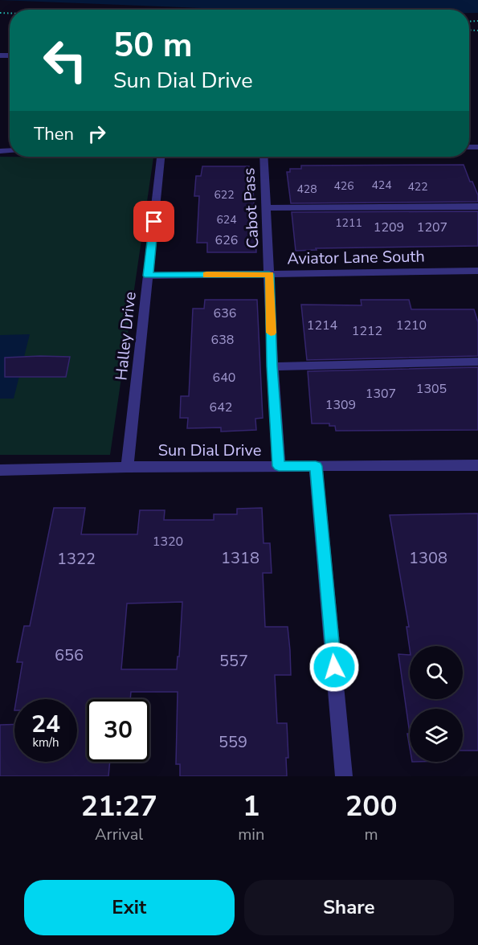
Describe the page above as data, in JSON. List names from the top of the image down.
{
  "streets": {
    "street": [
      "Cabot Pass",
      "Aviator Lane South",
      "Halley Drive",
      "Sun Dial Drive"
    ]
  },
  "crossings": [
    ["Cabot Pass", "Aviator Lane South"],
    ["Cabot Pass", "Sun Dial Drive"],
    ["Aviator Lane South", "Halley Drive"],
    ["Halley Drive", "Sun Dial Drive"]
  ],
  "house_numbers": [
    "424",
    "426",
    "422",
    "428",
    "622",
    "624",
    "1211",
    "1209",
    "1207",
    "626",
    "636",
    "1214",
    "1210",
    "1212",
    "638",
    "640",
    "1305",
    "1307",
    "1309",
    "642",
    "1320",
    "1318",
    "1308",
    "1322",
    "656",
    "557",
    "559"
  ],
  "page": {
    "turn": ["50 m", "Sun Dial Drive"],
    "then": "Then",
    "speed": "24 km/h",
    "limit": "30",
    "eta": [
      "21:27",
      "Arrival",
      "1",
      "min",
      "200",
      "m"
    ],
    "buttons": ["Exit", "Share"]
  }
}
